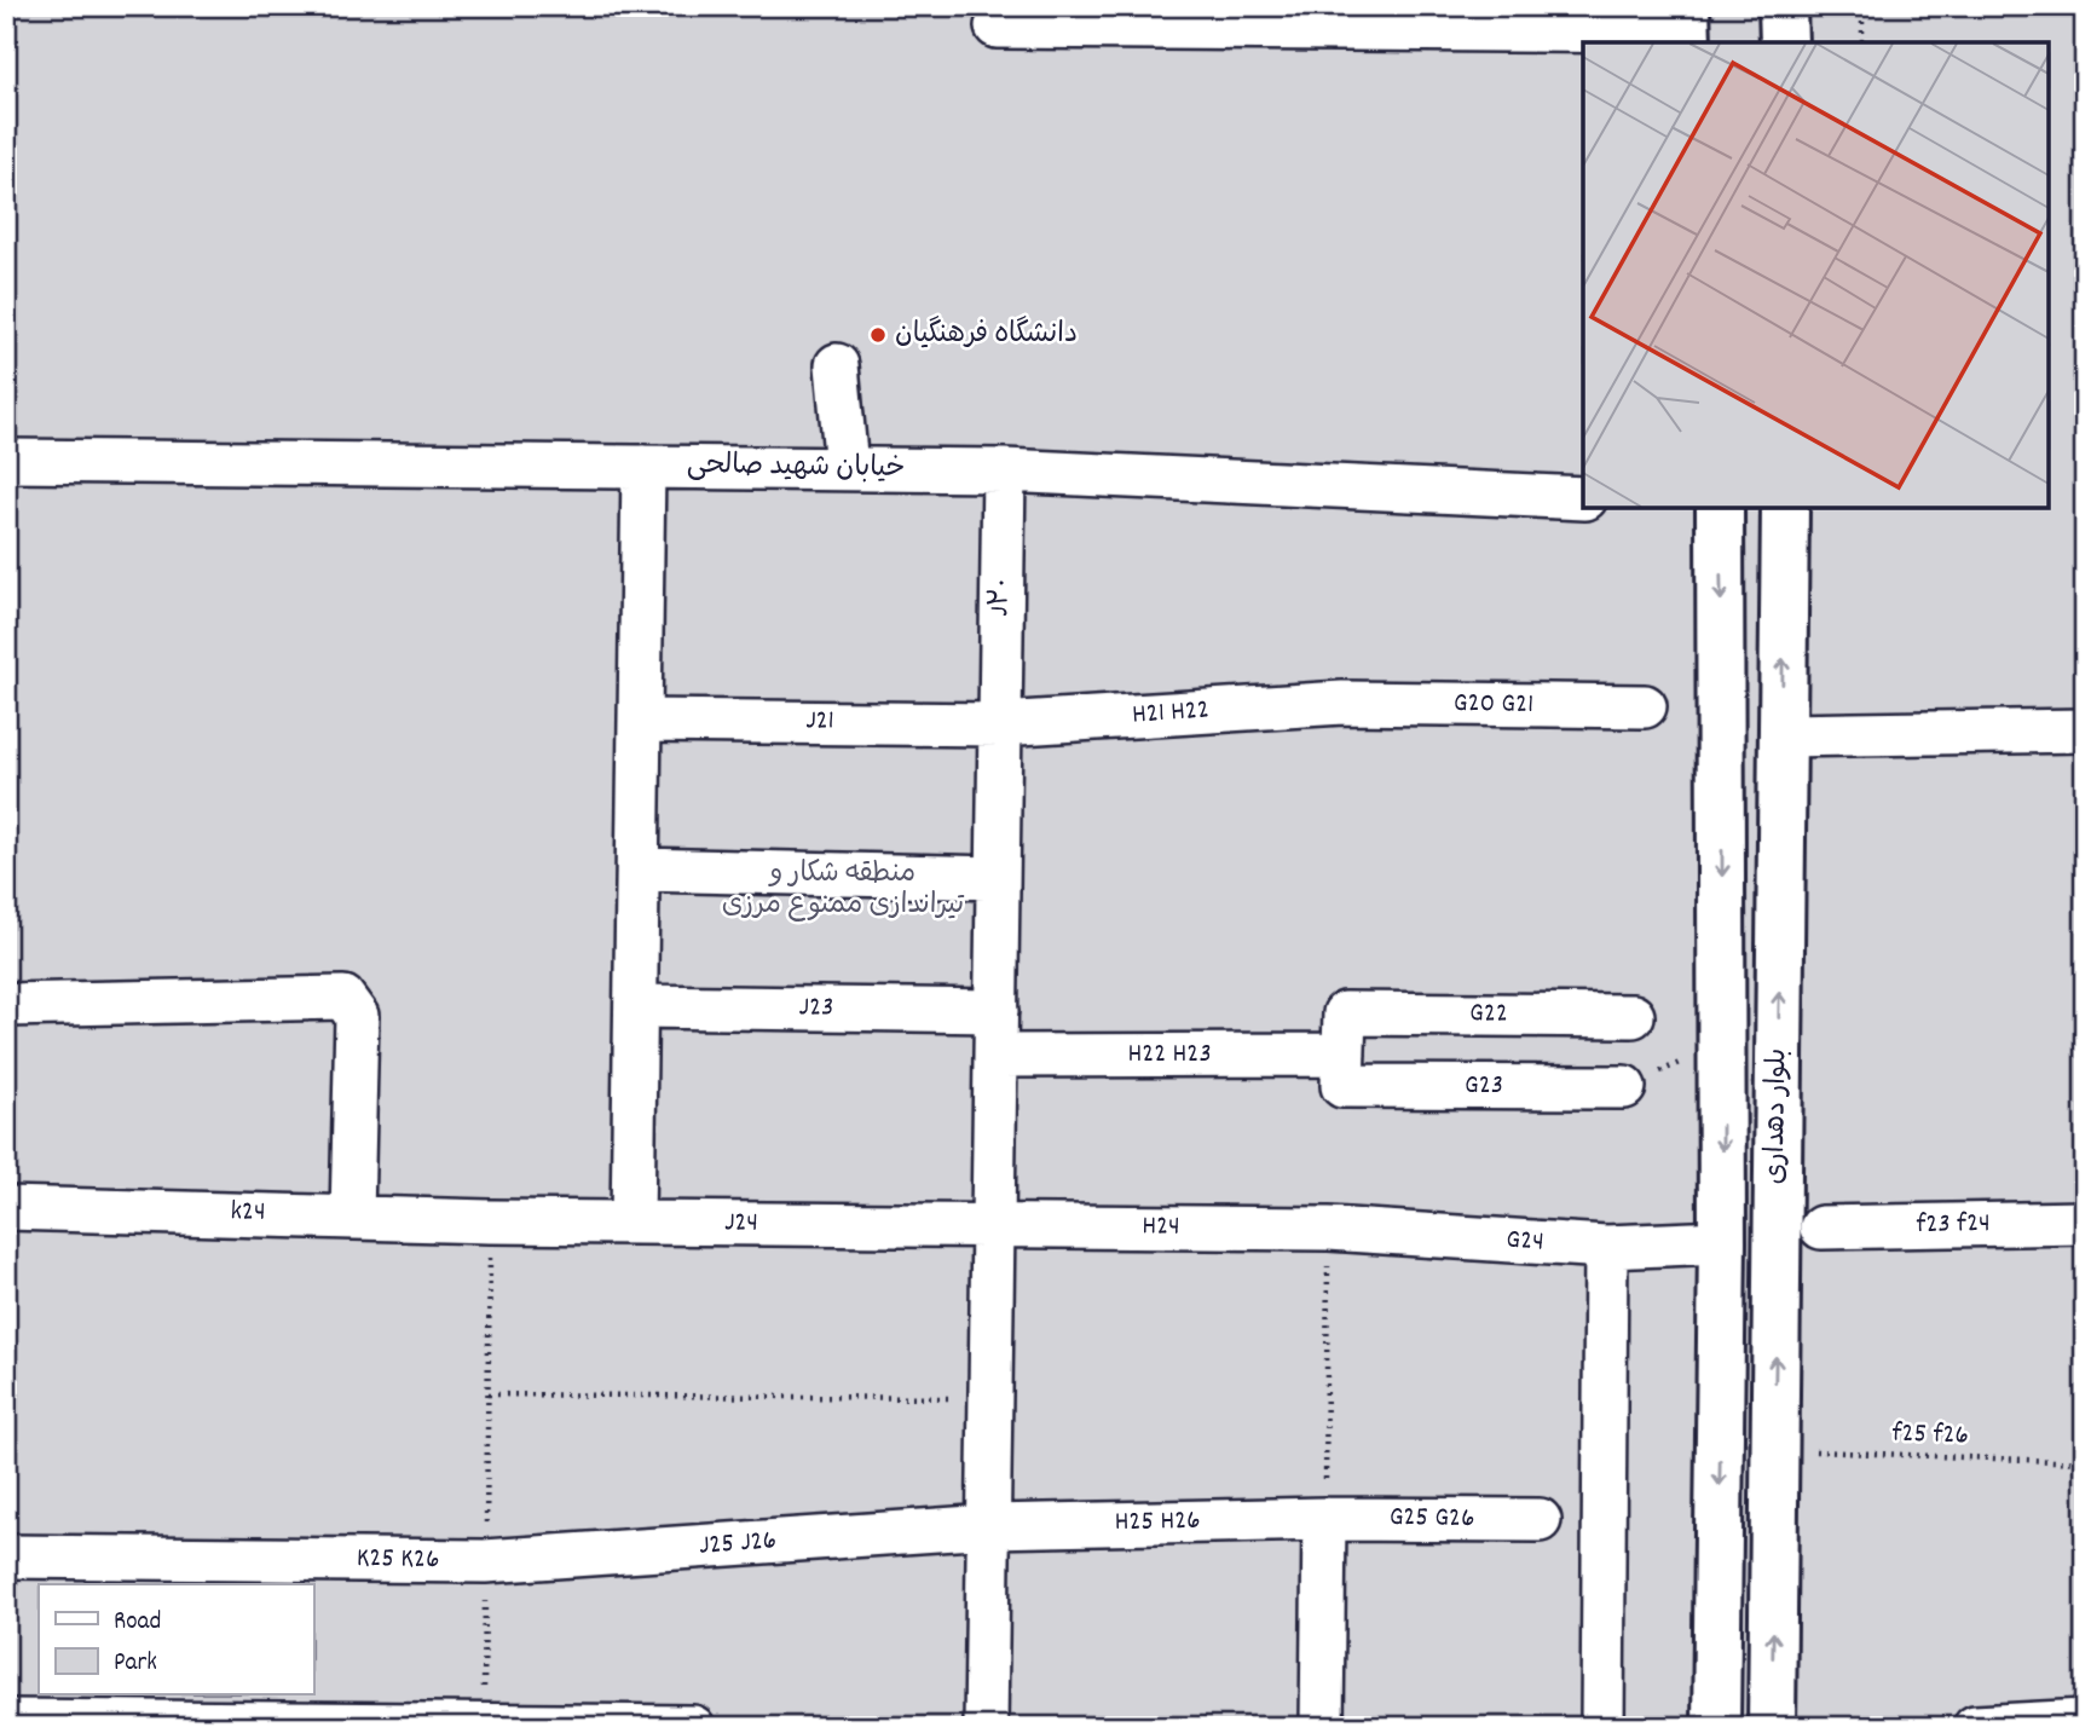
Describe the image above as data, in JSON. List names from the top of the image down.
{
  "streets": {
    "main road": ["بلوار دهداری"],
    "street": [
      "خیابان شهید صالحی",
      "J۲۰",
      "G20 G21",
      "H21 H22",
      "J21",
      "J23",
      "G22",
      "H22 H23",
      "G23",
      "k24",
      "J24",
      "f23 f24",
      "H24",
      "G24",
      "G25 G26",
      "H25 H26",
      "J25 J26",
      "K25 K26"
    ],
    "path": ["f25 f26"]
  },
  "crossings": [
    ["خیابان شهید صالحی", "J۲۰"],
    ["J۲۰", "H21 H22"],
    ["J۲۰", "J21"],
    ["J۲۰", "J23"],
    ["J۲۰", "H22 H23"],
    ["J۲۰", "J24"],
    ["J۲۰", "H24"],
    ["J۲۰", "H25 H26"],
    ["J۲۰", "J25 J26"],
    ["G20 G21", "H21 H22"],
    ["H21 H22", "J21"],
    ["G22", "H22 H23"],
    ["G22", "G23"],
    ["H22 H23", "G23"],
    ["بلوار دهداری", "G24"],
    ["بلوار دهداری", "f25 f26"],
    ["k24", "J24"],
    ["J24", "H24"],
    ["H24", "G24"],
    ["G25 G26", "H25 H26"],
    ["H25 H26", "J25 J26"],
    ["J25 J26", "K25 K26"]
  ],
  "parks": ["منطقه شکار و تیراندازی ممنوع مرزی"],
  "places": ["دانشگاه فرهنگیان"],
  "legend": ["Road", "Park"]
}
